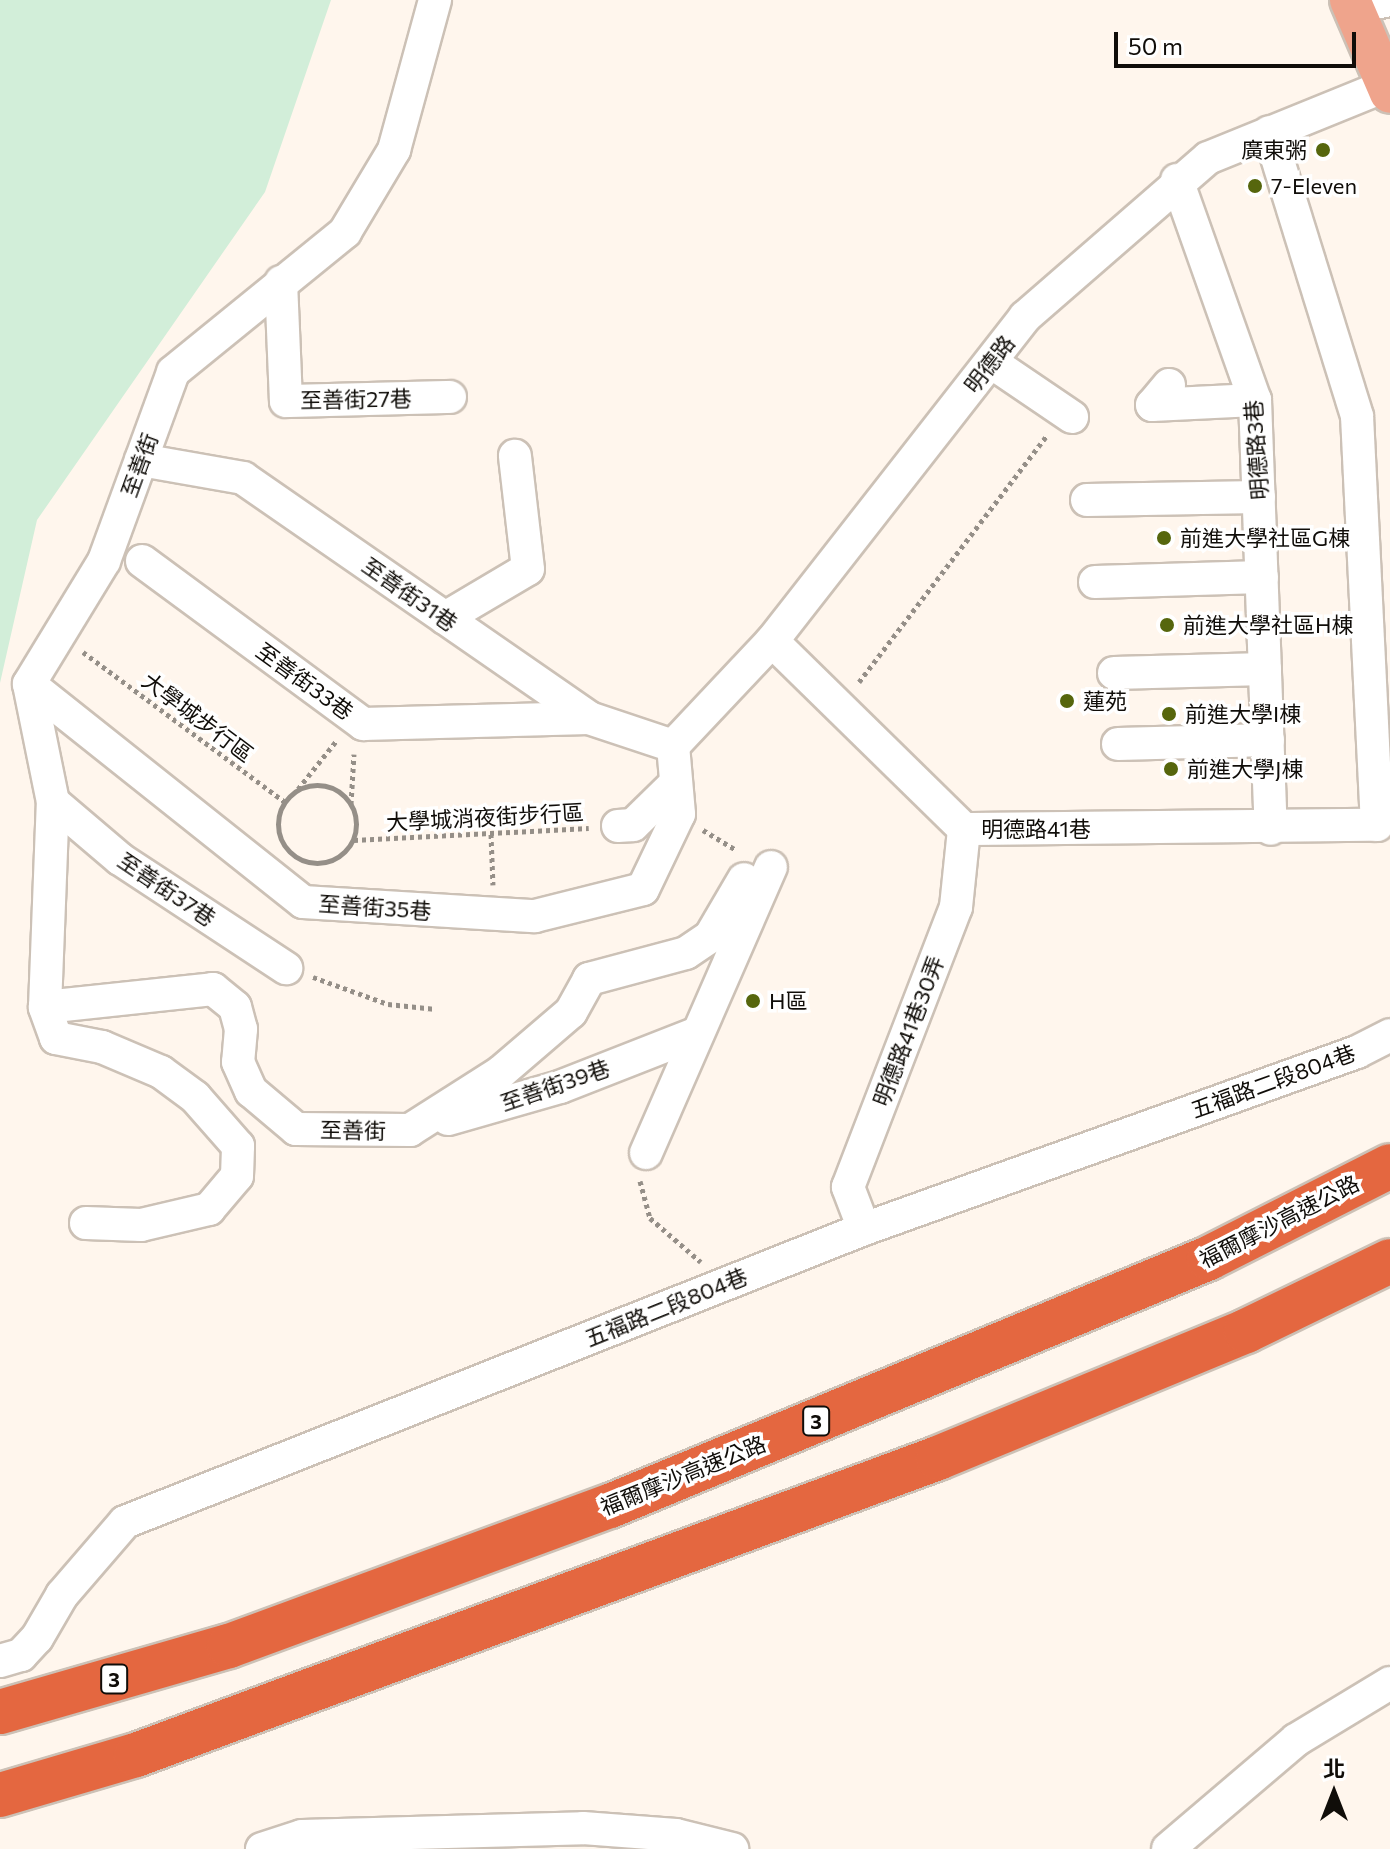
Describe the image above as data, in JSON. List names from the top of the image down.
{
  "streets": {
    "highway": ["福爾摩沙高速公路", "3"],
    "street": [
      "明德路",
      "至善街27巷",
      "明德路3巷",
      "至善街",
      "至善街31巷",
      "至善街33巷",
      "明德路41巷",
      "至善街37巷",
      "至善街35巷",
      "明德路41巷30弄",
      "五福路二段804巷",
      "至善街39巷"
    ],
    "path": ["大學城步行區", "大學城消夜街步行區"]
  },
  "crossings": [
    ["明德路", "明德路3巷"],
    ["明德路", "至善街31巷"],
    ["明德路", "明德路41巷"],
    ["明德路", "至善街35巷"],
    ["至善街27巷", "至善街"],
    ["明德路3巷", "明德路41巷"],
    ["至善街", "至善街31巷"],
    ["至善街", "至善街35巷"],
    ["至善街", "至善街39巷"],
    ["至善街31巷", "至善街33巷"],
    ["至善街31巷", "至善街35巷"],
    ["大學城步行區", "大學城消夜街步行區"],
    ["明德路41巷", "明德路41巷30弄"],
    ["明德路41巷30弄", "五福路二段804巷"]
  ],
  "places": [
    "廣東粥",
    "7-Eleven",
    "前進大學社區G棟",
    "前進大學社區H棟",
    "蓮苑",
    "前進大學I棟",
    "前進大學J棟",
    "H區"
  ],
  "scale_bar": "50 m",
  "north": "top"
}
